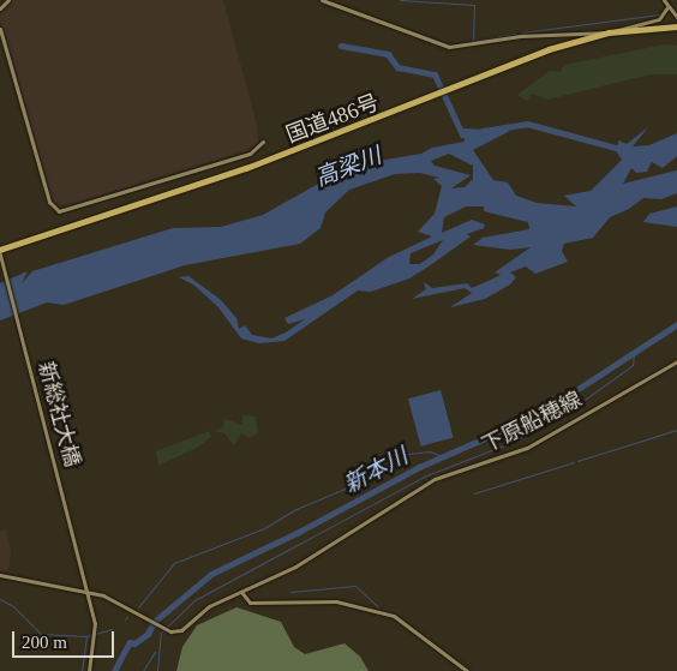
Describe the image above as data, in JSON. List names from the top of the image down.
{
  "streets": {
    "highway": ["国道486号"],
    "street": ["新総社大橋", "下原船穂線"]
  },
  "crossings": [
    ["新総社大橋", "下原船穂線"]
  ],
  "water": ["高梁川", "新本川"],
  "scale_bar": "200 m"
}
